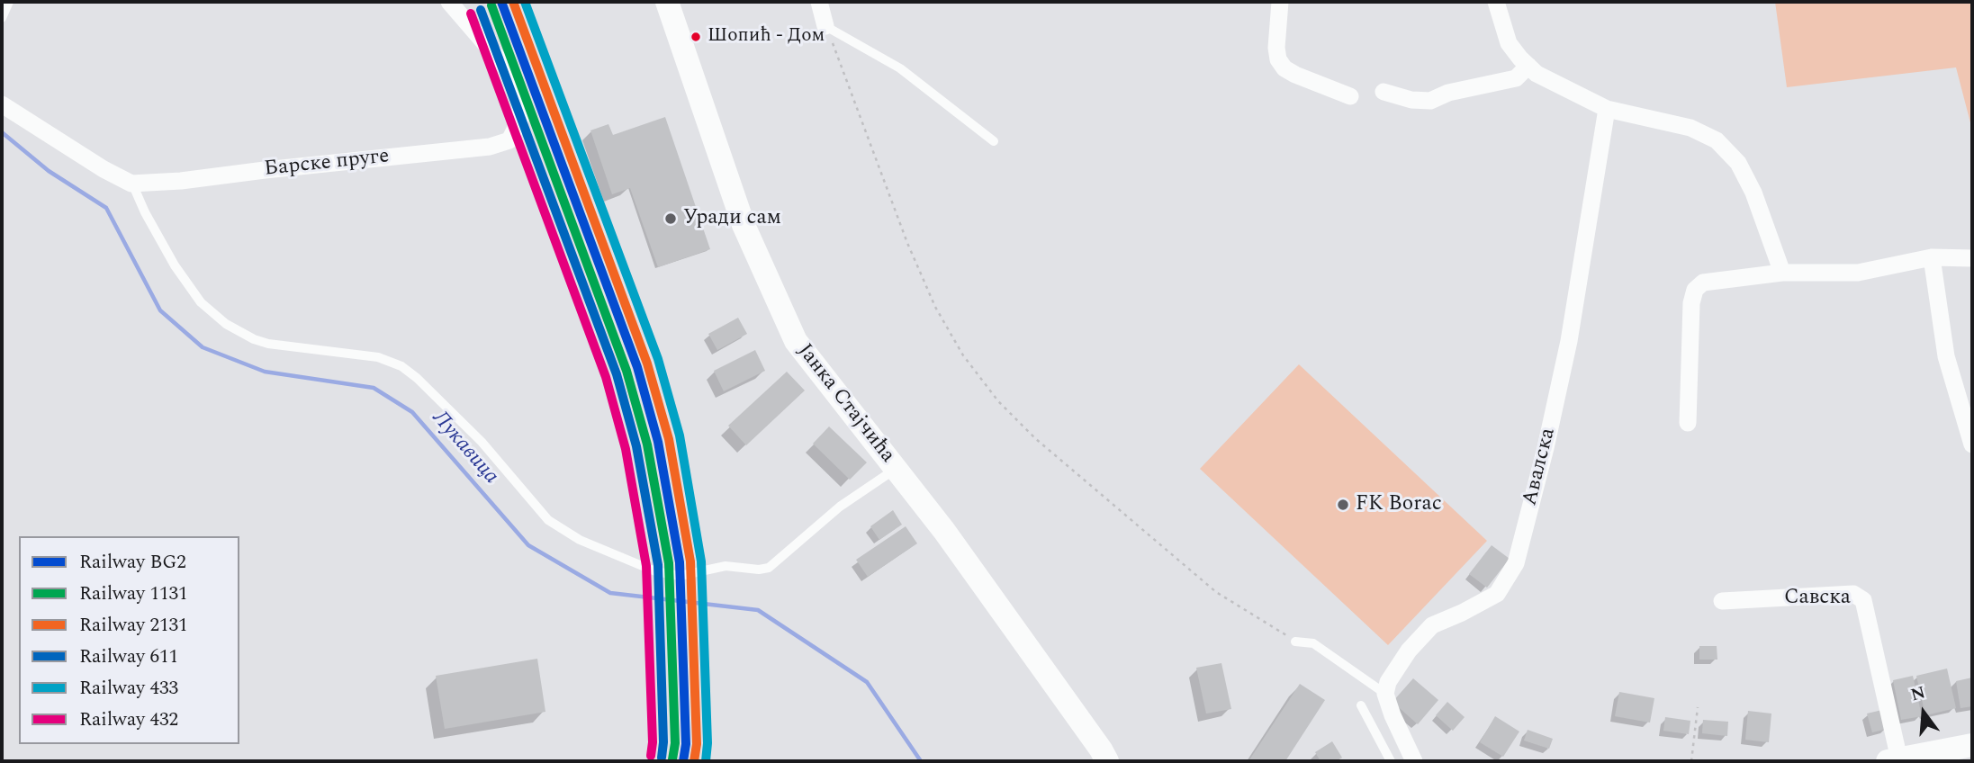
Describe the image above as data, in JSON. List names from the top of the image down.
{
  "streets": {
    "street": [
      "Барске пруге",
      "Јанка Стајчића",
      "Авалска",
      "Савска"
    ]
  },
  "water": ["Лукавица"],
  "places": ["Шопић - Дом", "Уради сам", "FK Borac"],
  "lines": [
    "rail line BG2",
    "rail line 2131",
    "rail line 433",
    "rail line 1131",
    "rail line 611",
    "rail line 432"
  ],
  "legend": [
    "Railway BG2",
    "Railway 1131",
    "Railway 2131",
    "Railway 611",
    "Railway 433",
    "Railway 432"
  ],
  "north": "top"
}
